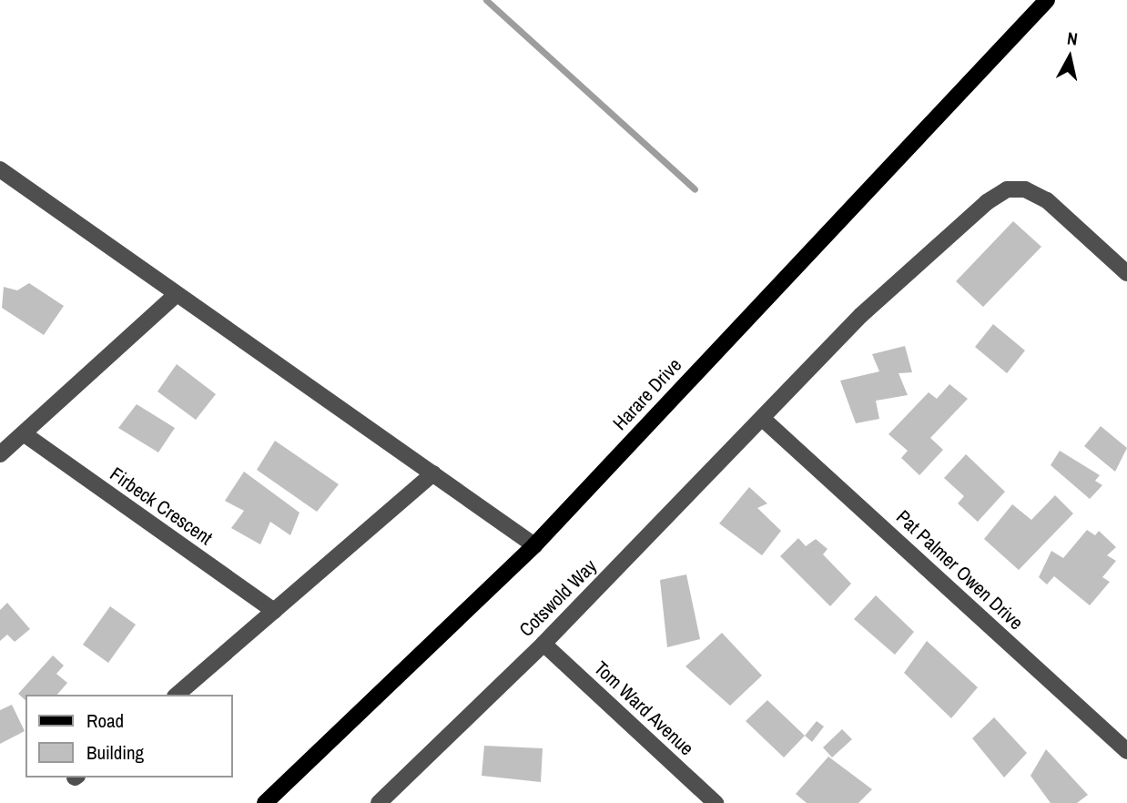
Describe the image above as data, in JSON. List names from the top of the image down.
{
  "streets": {
    "main road": ["Harare Drive"],
    "street": [
      "Firbeck Crescent",
      "Pat Palmer Owen Drive",
      "Cotswold Way",
      "Tom Ward Avenue"
    ]
  },
  "crossings": [
    ["Pat Palmer Owen Drive", "Cotswold Way"],
    ["Cotswold Way", "Tom Ward Avenue"]
  ],
  "legend": ["Road", "Building"],
  "north": "top"
}
